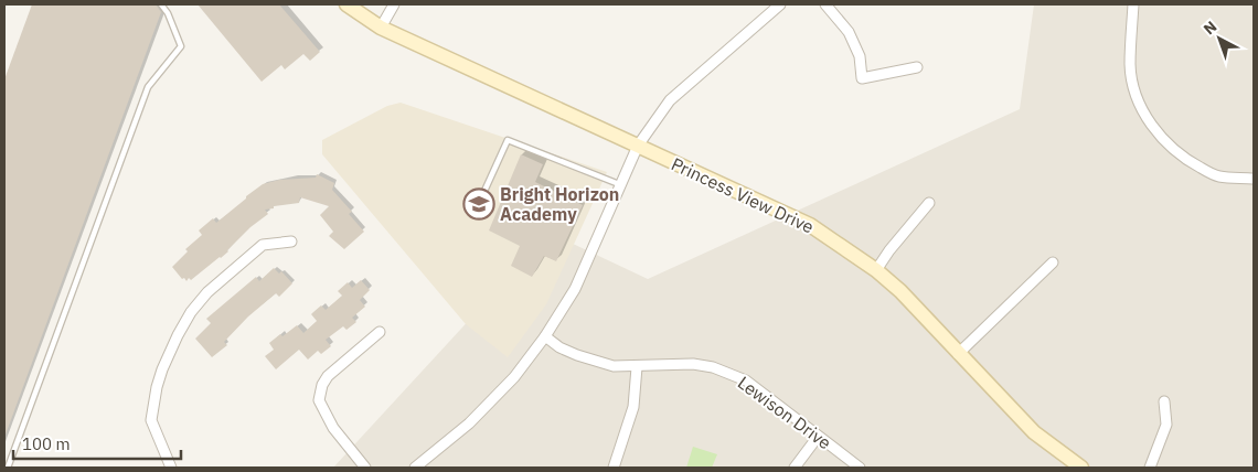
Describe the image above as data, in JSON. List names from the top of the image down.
{
  "streets": {
    "main road": ["Princess View Drive"],
    "street": ["Lewison Drive"]
  },
  "places": {
    "school or university": ["Bright Horizon Academy"]
  },
  "scale_bar": "100 m",
  "north": "top left"
}
